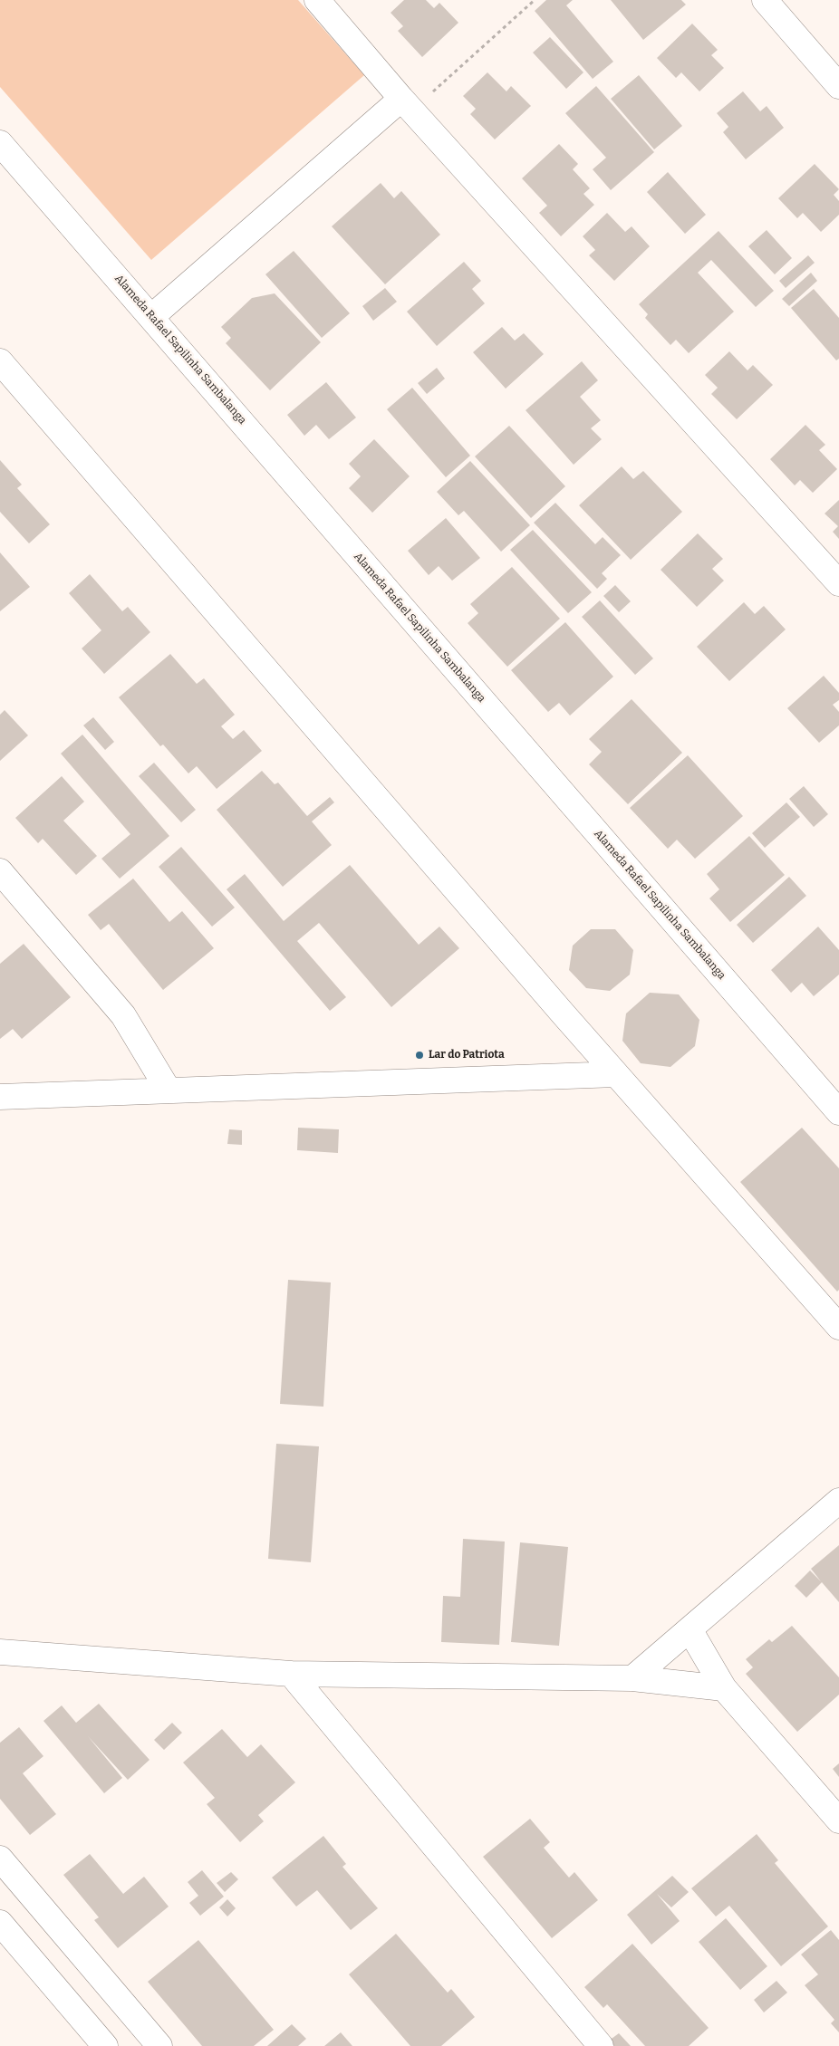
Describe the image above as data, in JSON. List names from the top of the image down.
{
  "streets": {
    "street": ["Alameda Rafael Sapilinha Sambalanga"]
  },
  "places": ["Lar do Patriota"]
}
